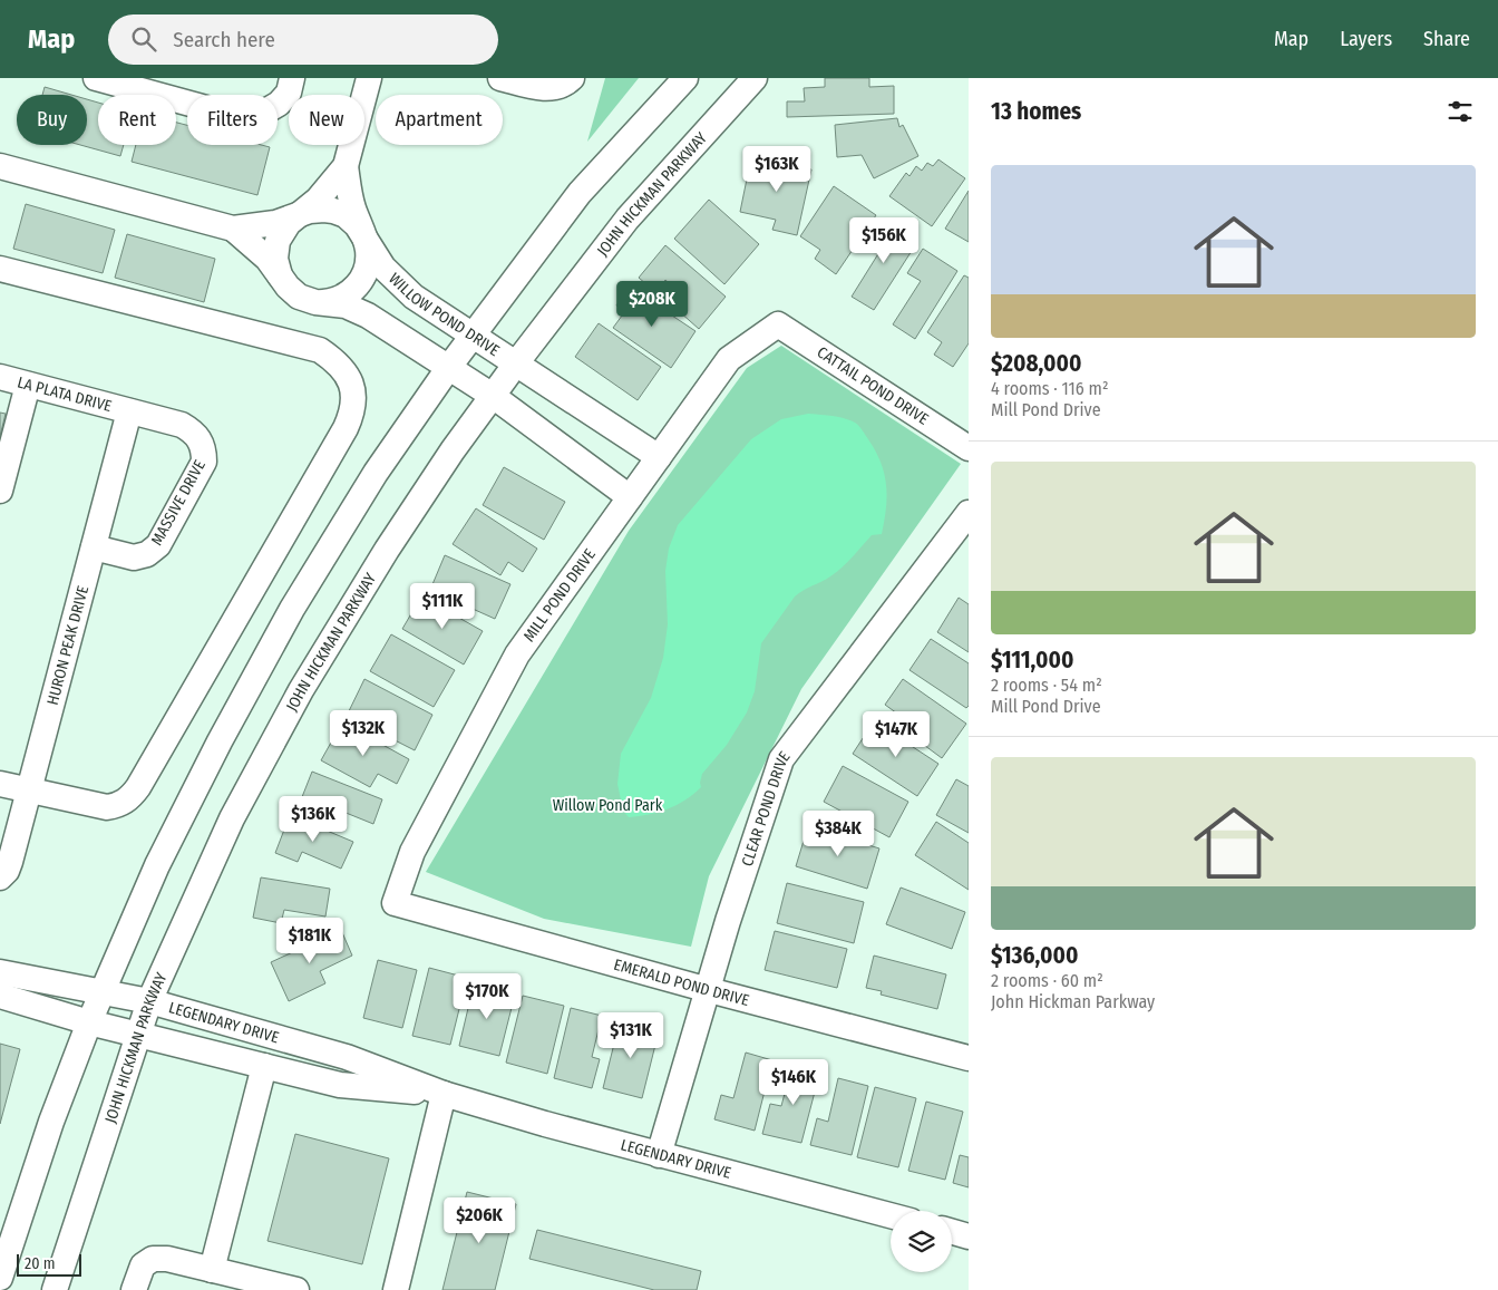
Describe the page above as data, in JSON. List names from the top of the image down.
{
  "streets": {
    "street": [
      "JOHN HICKMAN PARKWAY",
      "WILLOW POND DRIVE",
      "CATTAIL POND DRIVE",
      "LA PLATA DRIVE",
      "MASSIVE DRIVE",
      "MILL POND DRIVE",
      "HURON PEAK DRIVE",
      "CLEAR POND DRIVE",
      "EMERALD POND DRIVE",
      "LEGENDARY DRIVE"
    ]
  },
  "crossings": [
    ["JOHN HICKMAN PARKWAY", "WILLOW POND DRIVE"],
    ["JOHN HICKMAN PARKWAY", "LEGENDARY DRIVE"],
    ["WILLOW POND DRIVE", "MILL POND DRIVE"],
    ["CATTAIL POND DRIVE", "MILL POND DRIVE"],
    ["LA PLATA DRIVE", "MASSIVE DRIVE"],
    ["LA PLATA DRIVE", "HURON PEAK DRIVE"],
    ["MASSIVE DRIVE", "HURON PEAK DRIVE"],
    ["MILL POND DRIVE", "EMERALD POND DRIVE"],
    ["CLEAR POND DRIVE", "EMERALD POND DRIVE"],
    ["CLEAR POND DRIVE", "LEGENDARY DRIVE"]
  ],
  "parks": ["Willow Pond Park"],
  "scale_bar": "20 m",
  "page": {
    "header": "Map",
    "search": "Search here",
    "nav": ["Map", "Layers", "Share"],
    "heading": "13 homes",
    "chip": [
      "Buy",
      "Rent",
      "Filters",
      "New",
      "Apartment"
    ],
    "list": [
      {
        "name": "$208,000",
        "note": "4 rooms · 116 m² · Mill Pond Drive"
      },
      {
        "name": "$111,000",
        "note": "2 rooms · 54 m² · Mill Pond Drive"
      },
      {
        "name": "$136,000",
        "note": "2 rooms · 60 m² · John Hickman Parkway"
      }
    ],
    "price": [
      "$163K",
      "$156K",
      "$208K",
      "$111K",
      "$132K",
      "$147K",
      "$136K",
      "$384K",
      "$181K",
      "$170K",
      "$131K",
      "$146K",
      "$206K"
    ],
    "scale": "20 m"
  }
}
